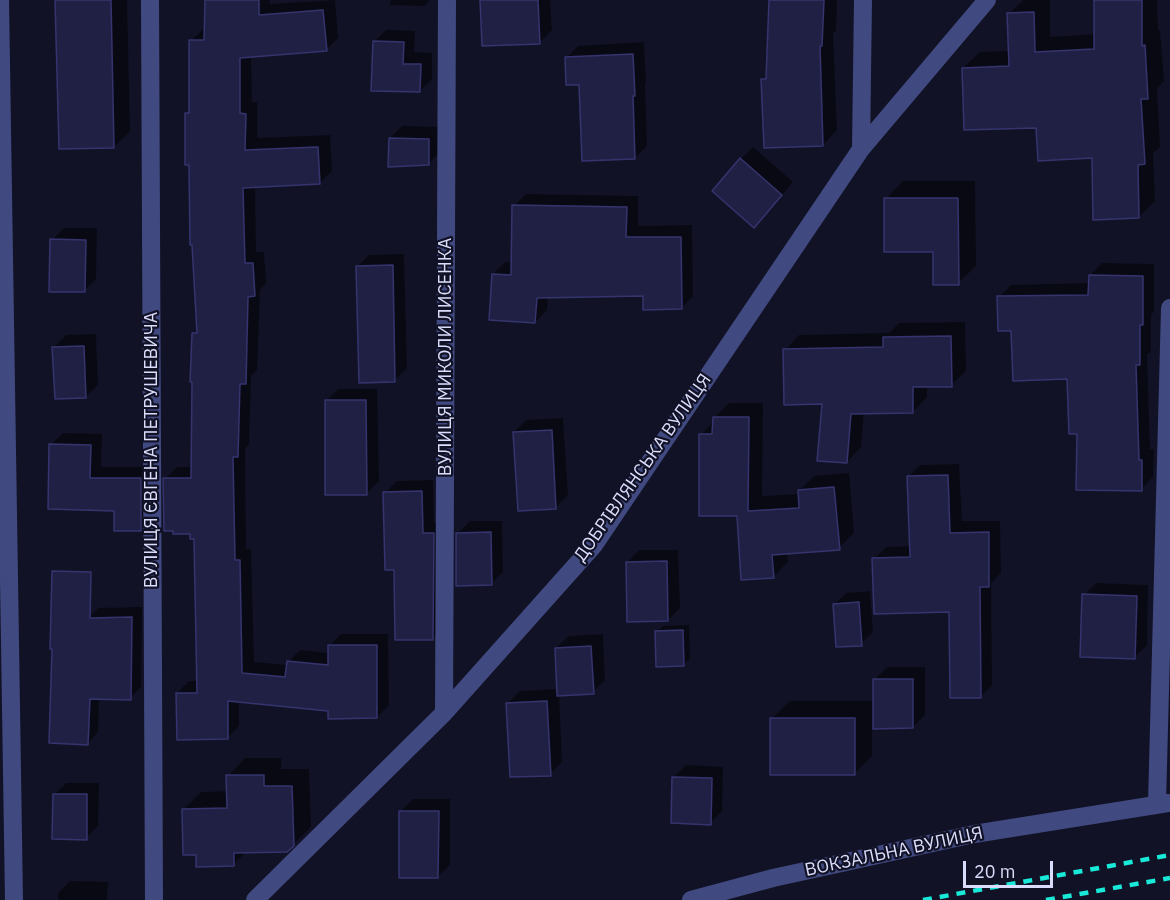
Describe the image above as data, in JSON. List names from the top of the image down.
{
  "streets": {
    "street": [
      "ВУЛИЦЯ МИКОЛИ ЛИСЕНКА",
      "ВУЛИЦЯ ЄВГЕНА ПЕТРУШЕВИЧА",
      "ДОБРІВЛЯНСЬКА ВУЛИЦЯ",
      "ВОКЗАЛЬНА ВУЛИЦЯ"
    ]
  },
  "crossings": [
    ["ВУЛИЦЯ МИКОЛИ ЛИСЕНКА", "ДОБРІВЛЯНСЬКА ВУЛИЦЯ"]
  ],
  "scale_bar": "20 m"
}
